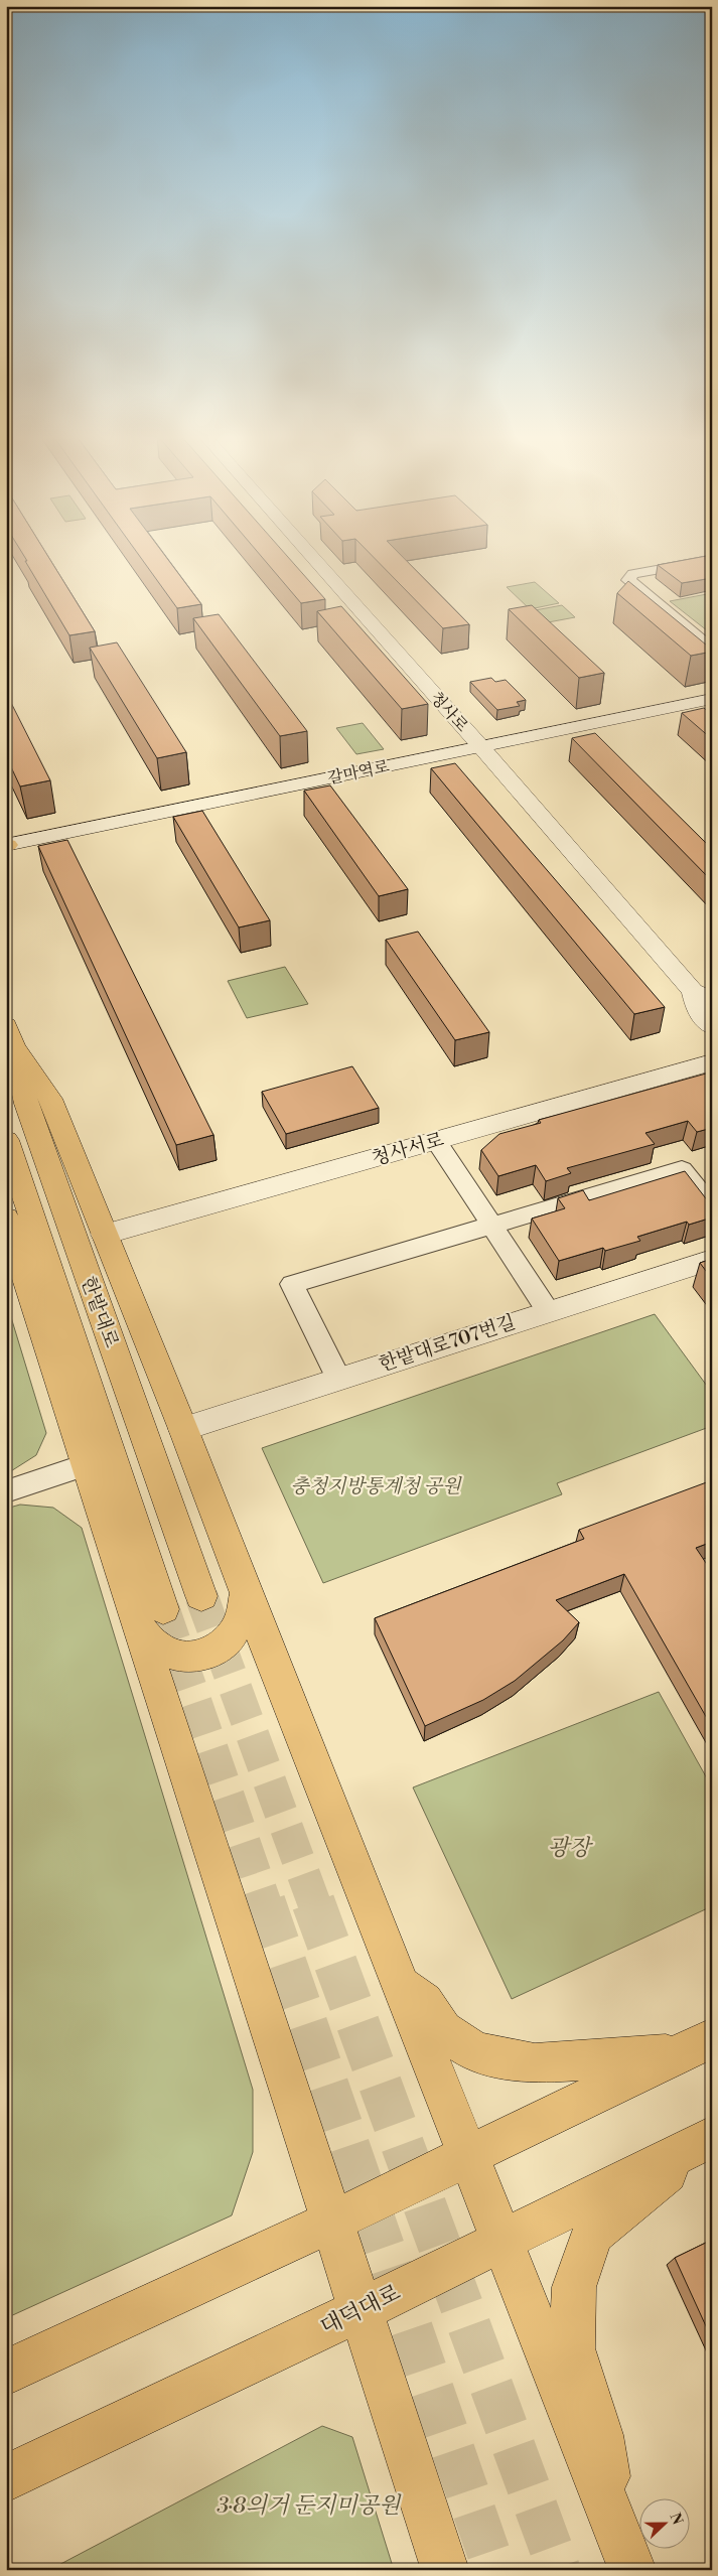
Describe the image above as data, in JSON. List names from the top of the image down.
{
  "streets": {
    "main road": ["한밭대로", "대덕대로"],
    "street": [
      "청사로",
      "갈마역로",
      "청사서로",
      "한밭대로707번길"
    ]
  },
  "crossings": [
    ["청사로", "갈마역로"]
  ],
  "parks": ["충청지방통계청 공원", "광장", "3·8의거 둔지미공원"],
  "north": "right"
}
